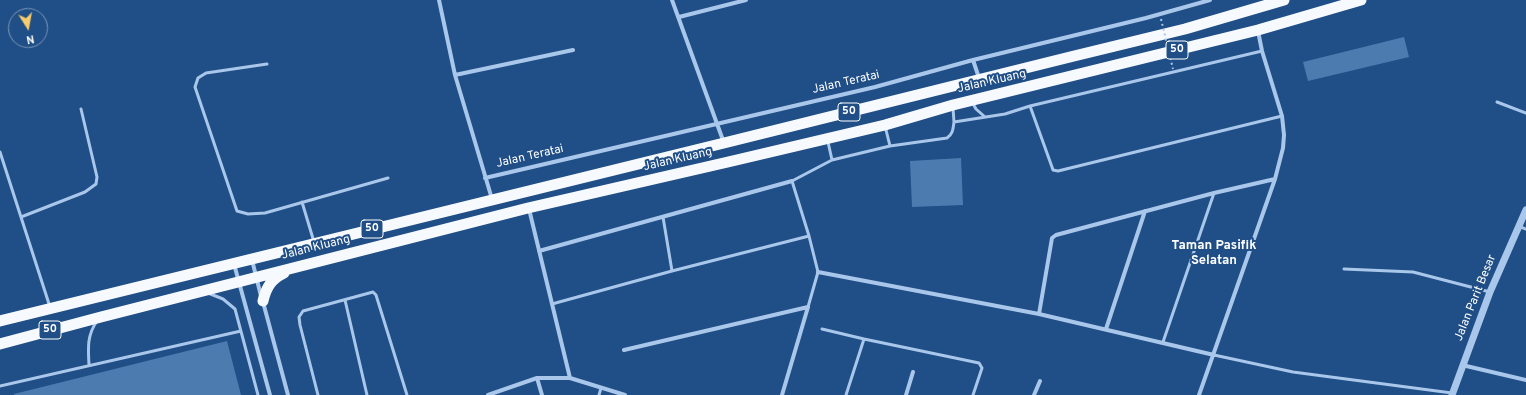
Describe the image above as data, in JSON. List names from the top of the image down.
{
  "streets": {
    "highway": ["50", "Jalan Kluang"],
    "street": ["Jalan Teratai", "Jalan Parit Besar"]
  },
  "districts": ["Taman Pasifik Selatan"],
  "north": "bottom"
}
